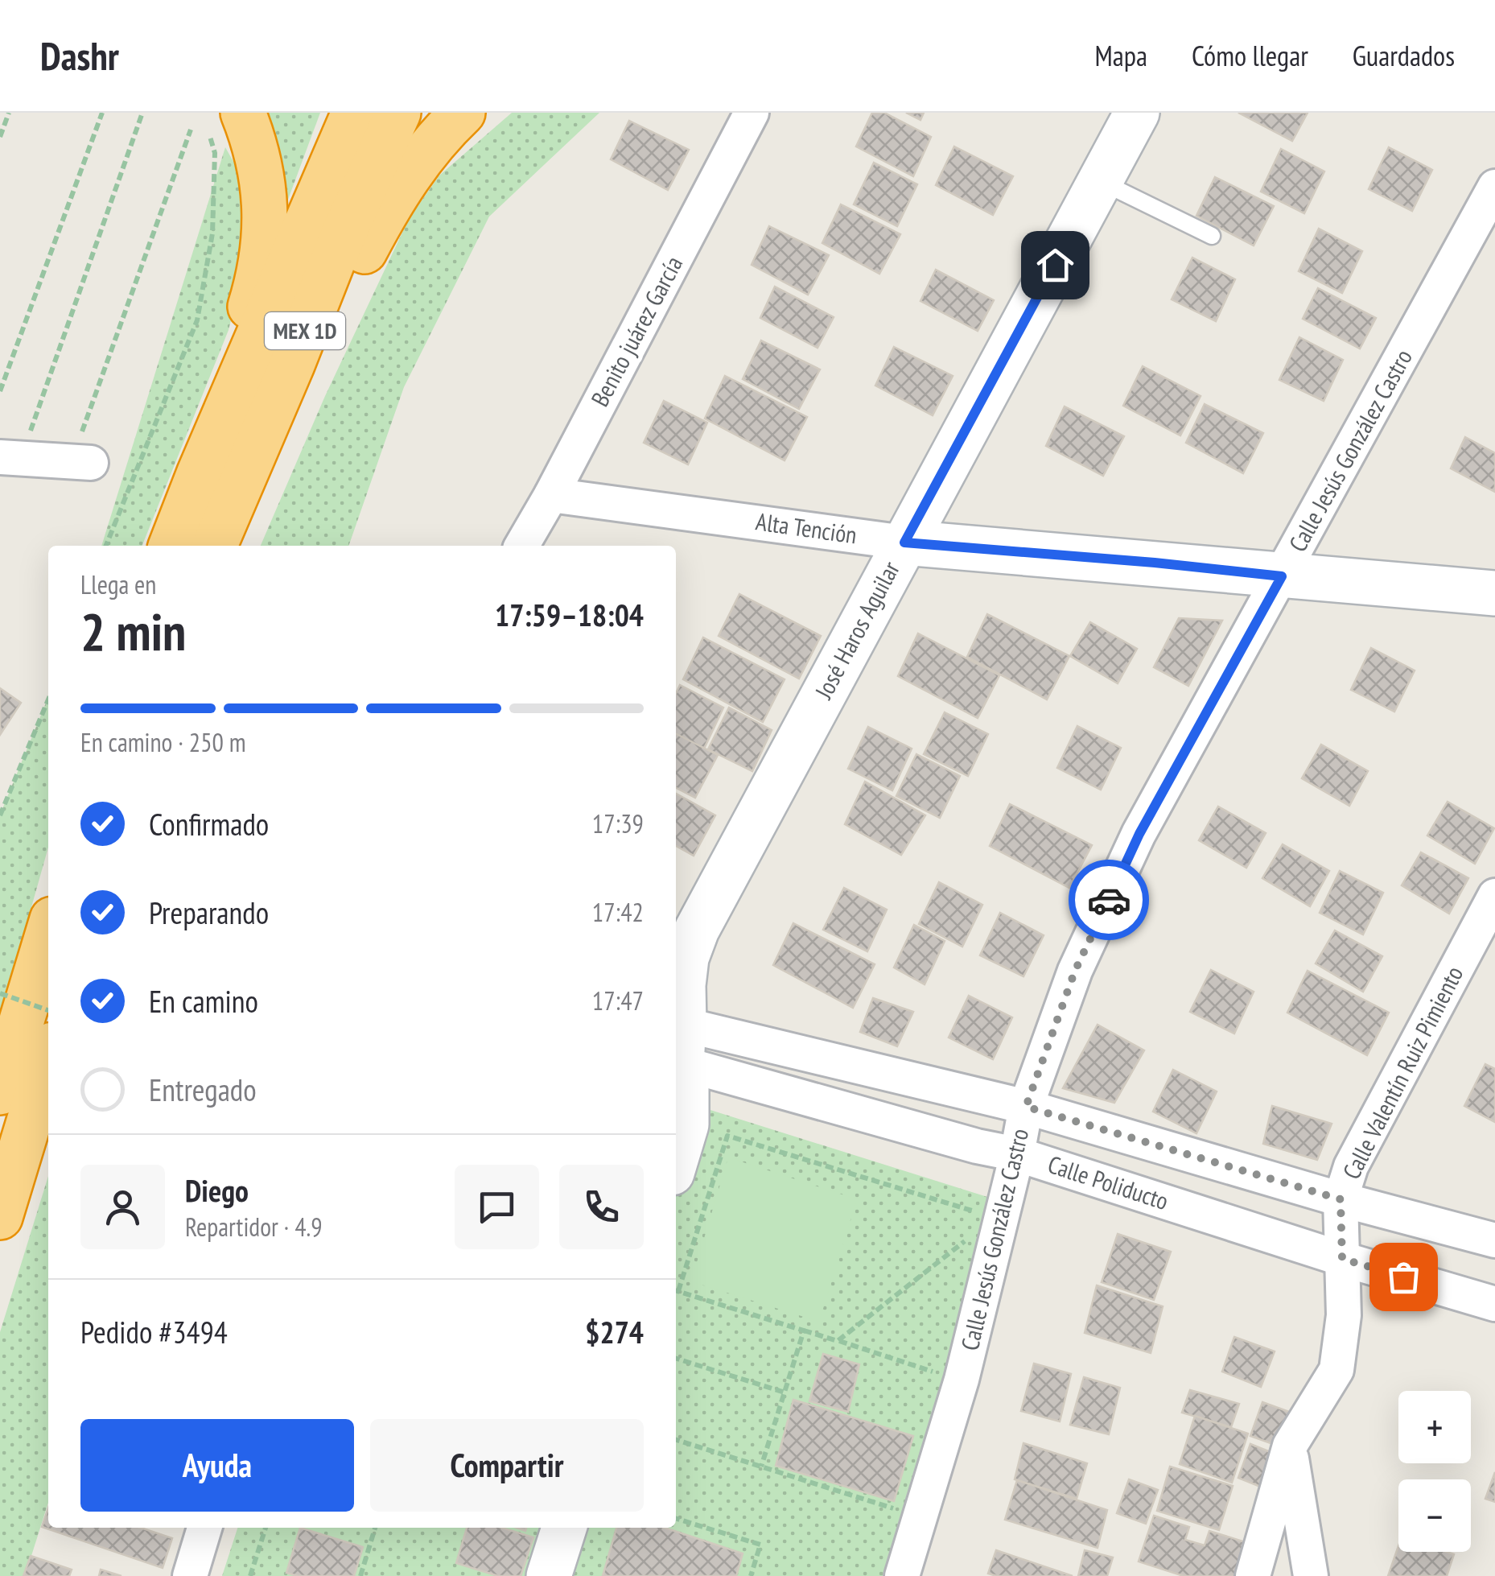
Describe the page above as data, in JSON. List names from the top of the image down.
{
  "streets": {
    "highway": ["MEX 1D"],
    "street": [
      "Benito juárez García",
      "Calle Jesús González Castro",
      "Alta Tención",
      "José Haros Aguilar",
      "Calle Valentín Ruiz Pimiento",
      "Calle Poliducto"
    ]
  },
  "crossings": [
    ["Benito juárez García", "Alta Tención"],
    ["Calle Jesús González Castro", "Alta Tención"],
    ["Calle Jesús González Castro", "Calle Poliducto"],
    ["Alta Tención", "José Haros Aguilar"],
    ["José Haros Aguilar", "Calle Poliducto"],
    ["Calle Valentín Ruiz Pimiento", "Calle Poliducto"]
  ],
  "page": {
    "header": "Dashr",
    "nav": ["Mapa", "Cómo llegar", "Guardados"],
    "heading": ["2 min", "Llega en", "17:59–18:04"],
    "panel": [
      "Diego",
      "Repartidor · 4.9",
      "Pedido #3494",
      "$274"
    ],
    "bar": "En camino · 250 m",
    "list": [
      ["Confirmado", "17:39"],
      ["Preparando", "17:42"],
      ["En camino", "17:47"],
      "Entregado"
    ],
    "map_buttons": ["+", "−"],
    "buttons": ["Ayuda", "Compartir"]
  }
}
